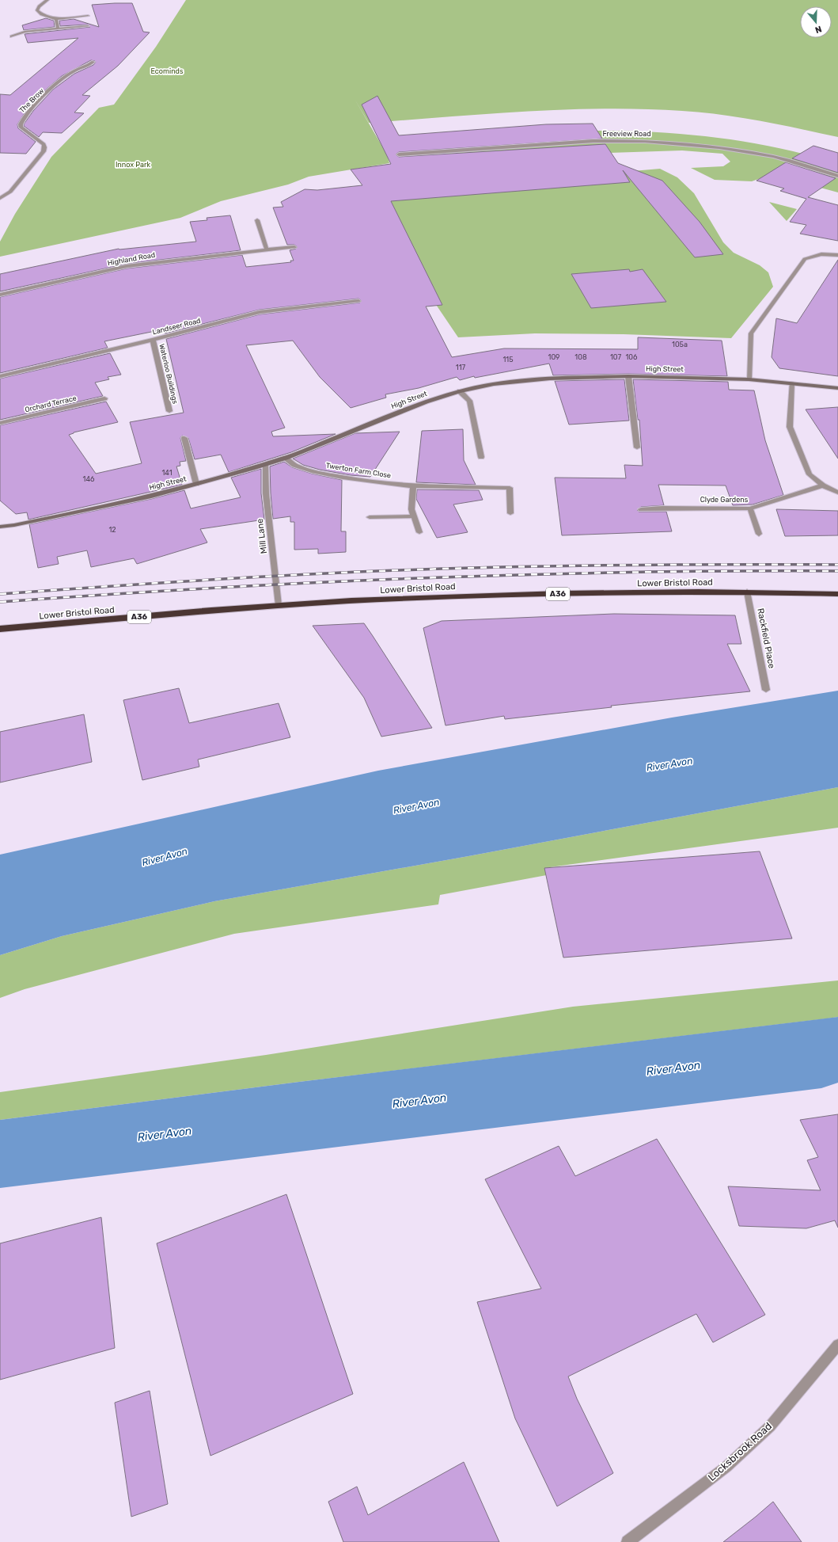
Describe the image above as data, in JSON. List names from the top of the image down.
{
  "streets": {
    "highway": ["Lower Bristol Road", "A36"],
    "street": [
      "The Brow",
      "Freeview Road",
      "Highland Road",
      "Landseer Road",
      "High Street",
      "Waterloo Buildings",
      "Orchard Terrace",
      "Twerton Farm Close",
      "Clyde Gardens",
      "Mill Lane",
      "Rackfield Place",
      "Locksbrook Road"
    ]
  },
  "crossings": [
    ["Landseer Road", "Waterloo Buildings"],
    ["High Street", "Twerton Farm Close"],
    ["High Street", "Mill Lane"],
    ["Mill Lane", "Lower Bristol Road"],
    ["Lower Bristol Road", "Rackfield Place"]
  ],
  "water": ["River Avon"],
  "parks": ["Ecominds", "Innox Park"],
  "house_numbers": [
    "105a",
    "109",
    "108",
    "107",
    "106",
    "115",
    "117",
    "141",
    "146",
    "12"
  ],
  "north": "bottom"
}
